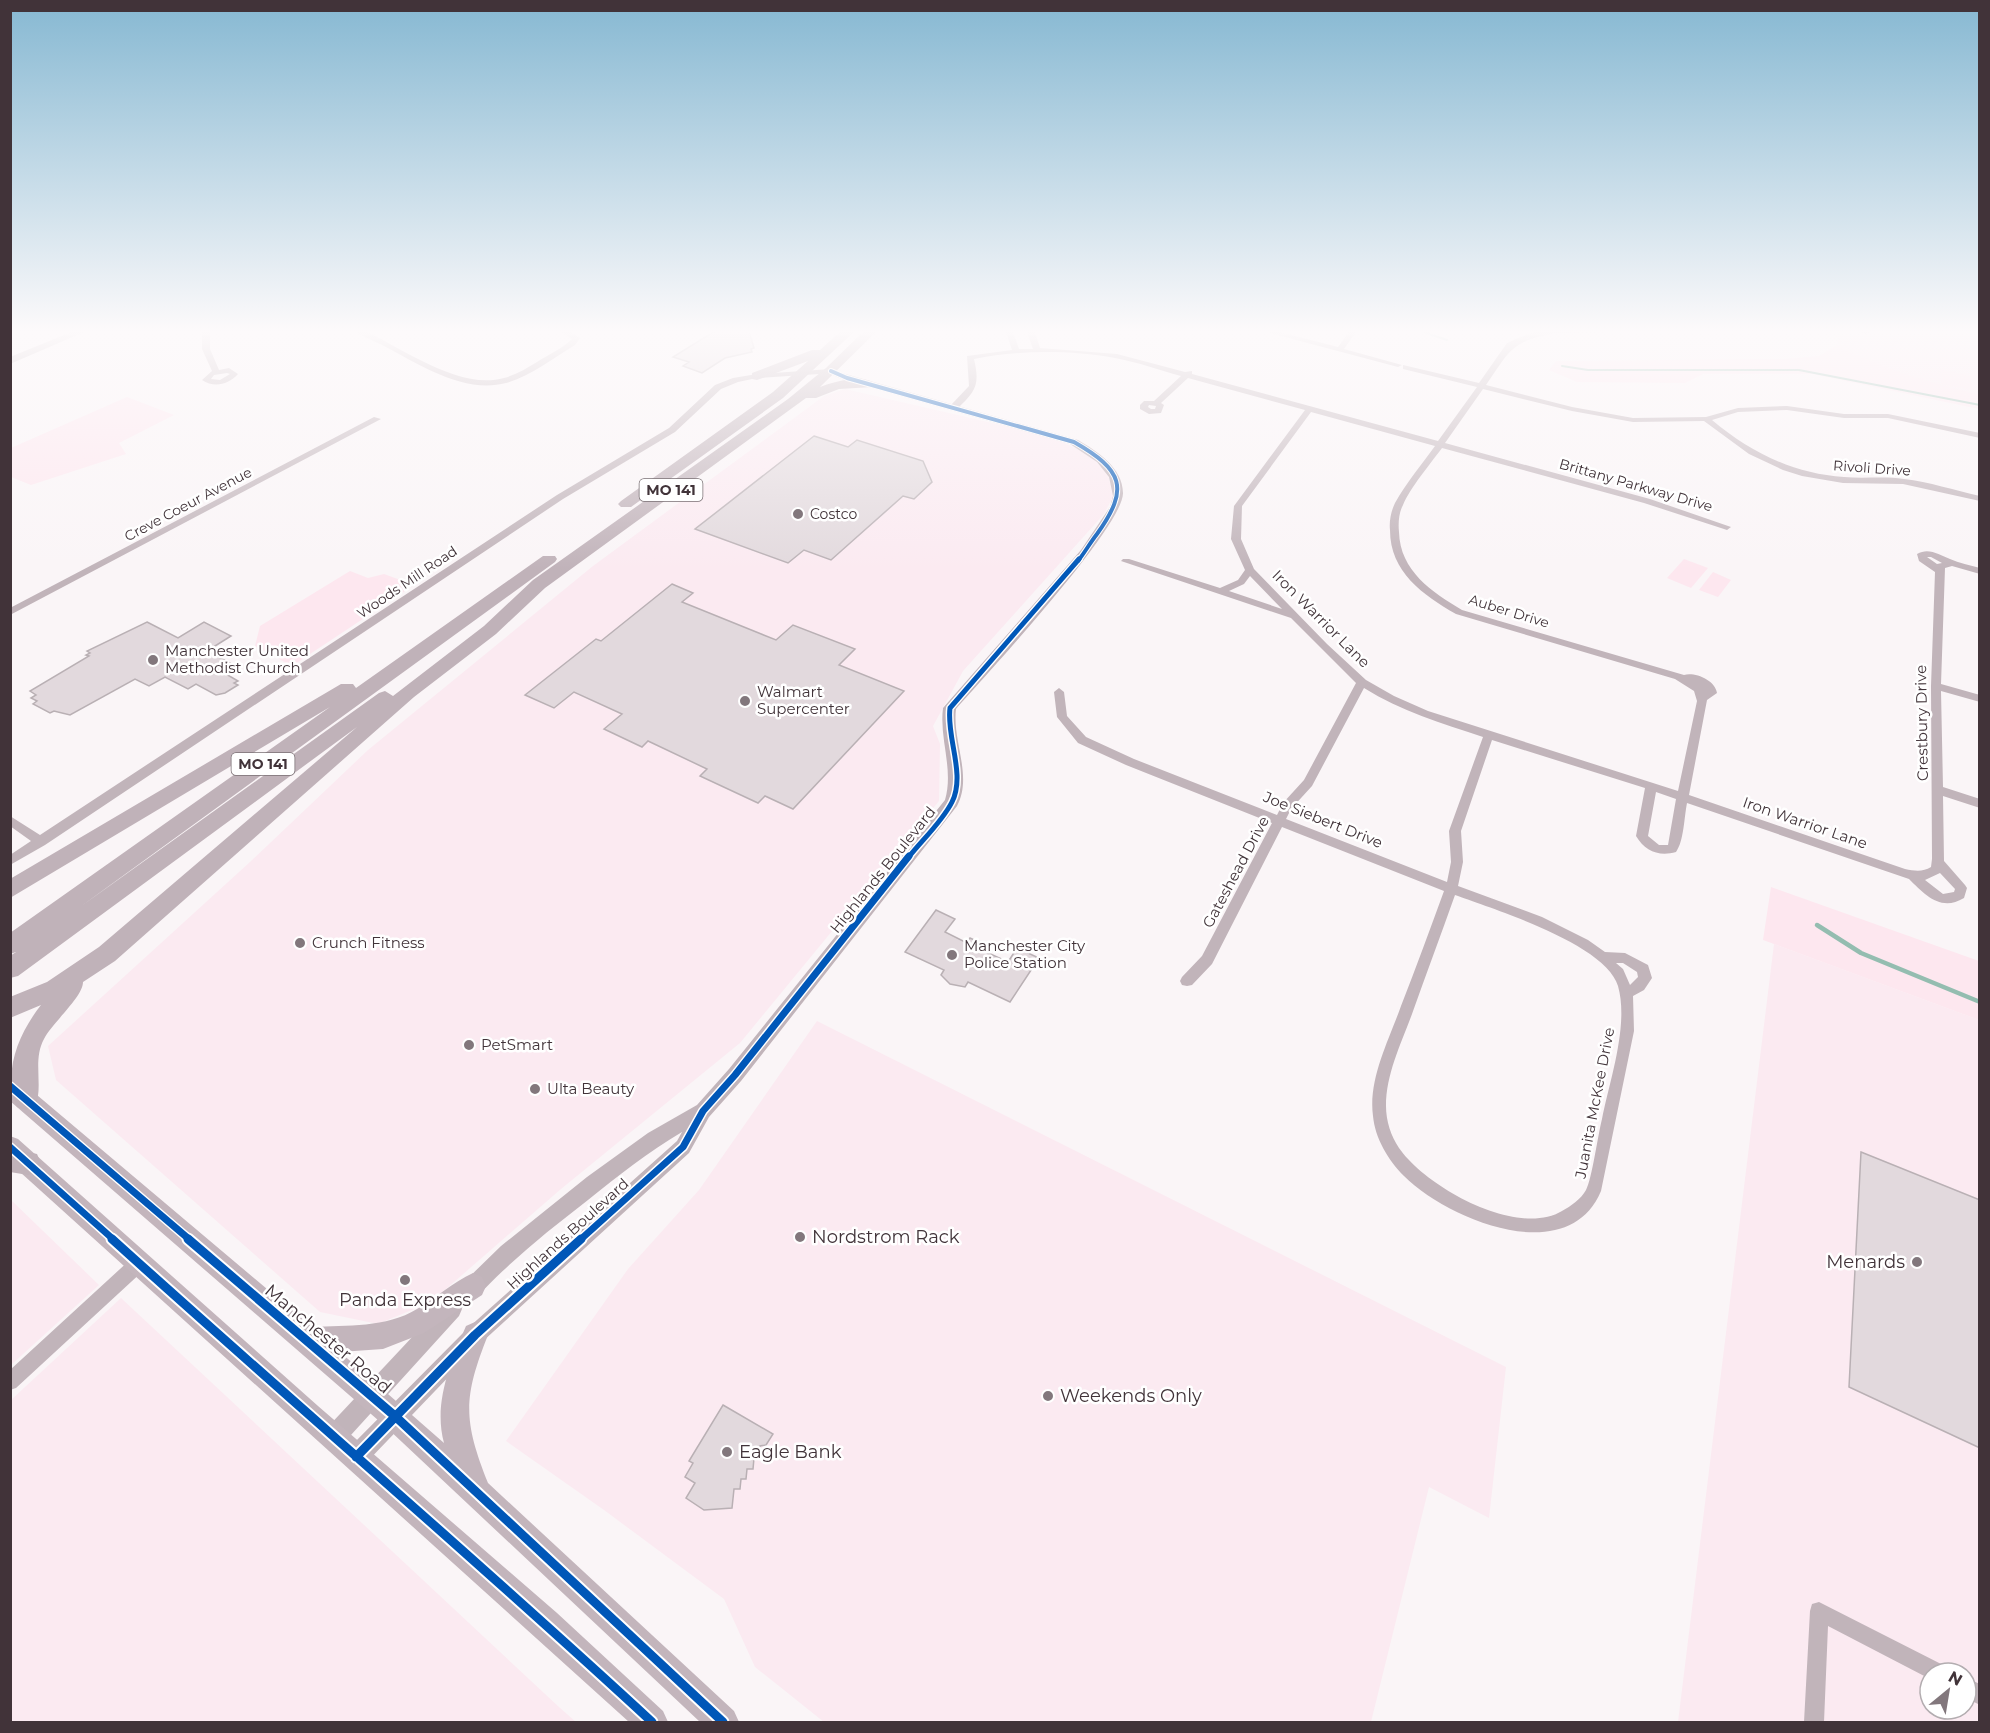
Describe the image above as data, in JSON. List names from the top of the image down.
{
  "streets": {
    "highway": ["MO 141"],
    "main road": ["Manchester Road"],
    "street": [
      "Rivoli Drive",
      "Brittany Parkway Drive",
      "Creve Coeur Avenue",
      "Woods Mill Road",
      "Auber Drive",
      "Iron Warrior Lane",
      "Crestbury Drive",
      "Joe Siebert Drive",
      "Highlands Boulevard",
      "Gateshead Drive",
      "Juanita McKee Drive"
    ]
  },
  "crossings": [
    ["Brittany Parkway Drive", "Auber Drive"],
    ["Auber Drive", "Iron Warrior Lane"],
    ["Iron Warrior Lane", "Gateshead Drive"],
    ["Iron Warrior Lane", "Juanita McKee Drive"],
    ["Joe Siebert Drive", "Gateshead Drive"],
    ["Joe Siebert Drive", "Juanita McKee Drive"],
    ["Highlands Boulevard", "Manchester Road"]
  ],
  "places": [
    "Costco",
    "Manchester United Methodist Church",
    "Walmart Supercenter",
    "Crunch Fitness",
    "Manchester City Police Station",
    "PetSmart",
    "Ulta Beauty",
    "Nordstrom Rack",
    "Menards",
    "Panda Express",
    "Weekends Only",
    "Eagle Bank"
  ],
  "north": "top right"
}
